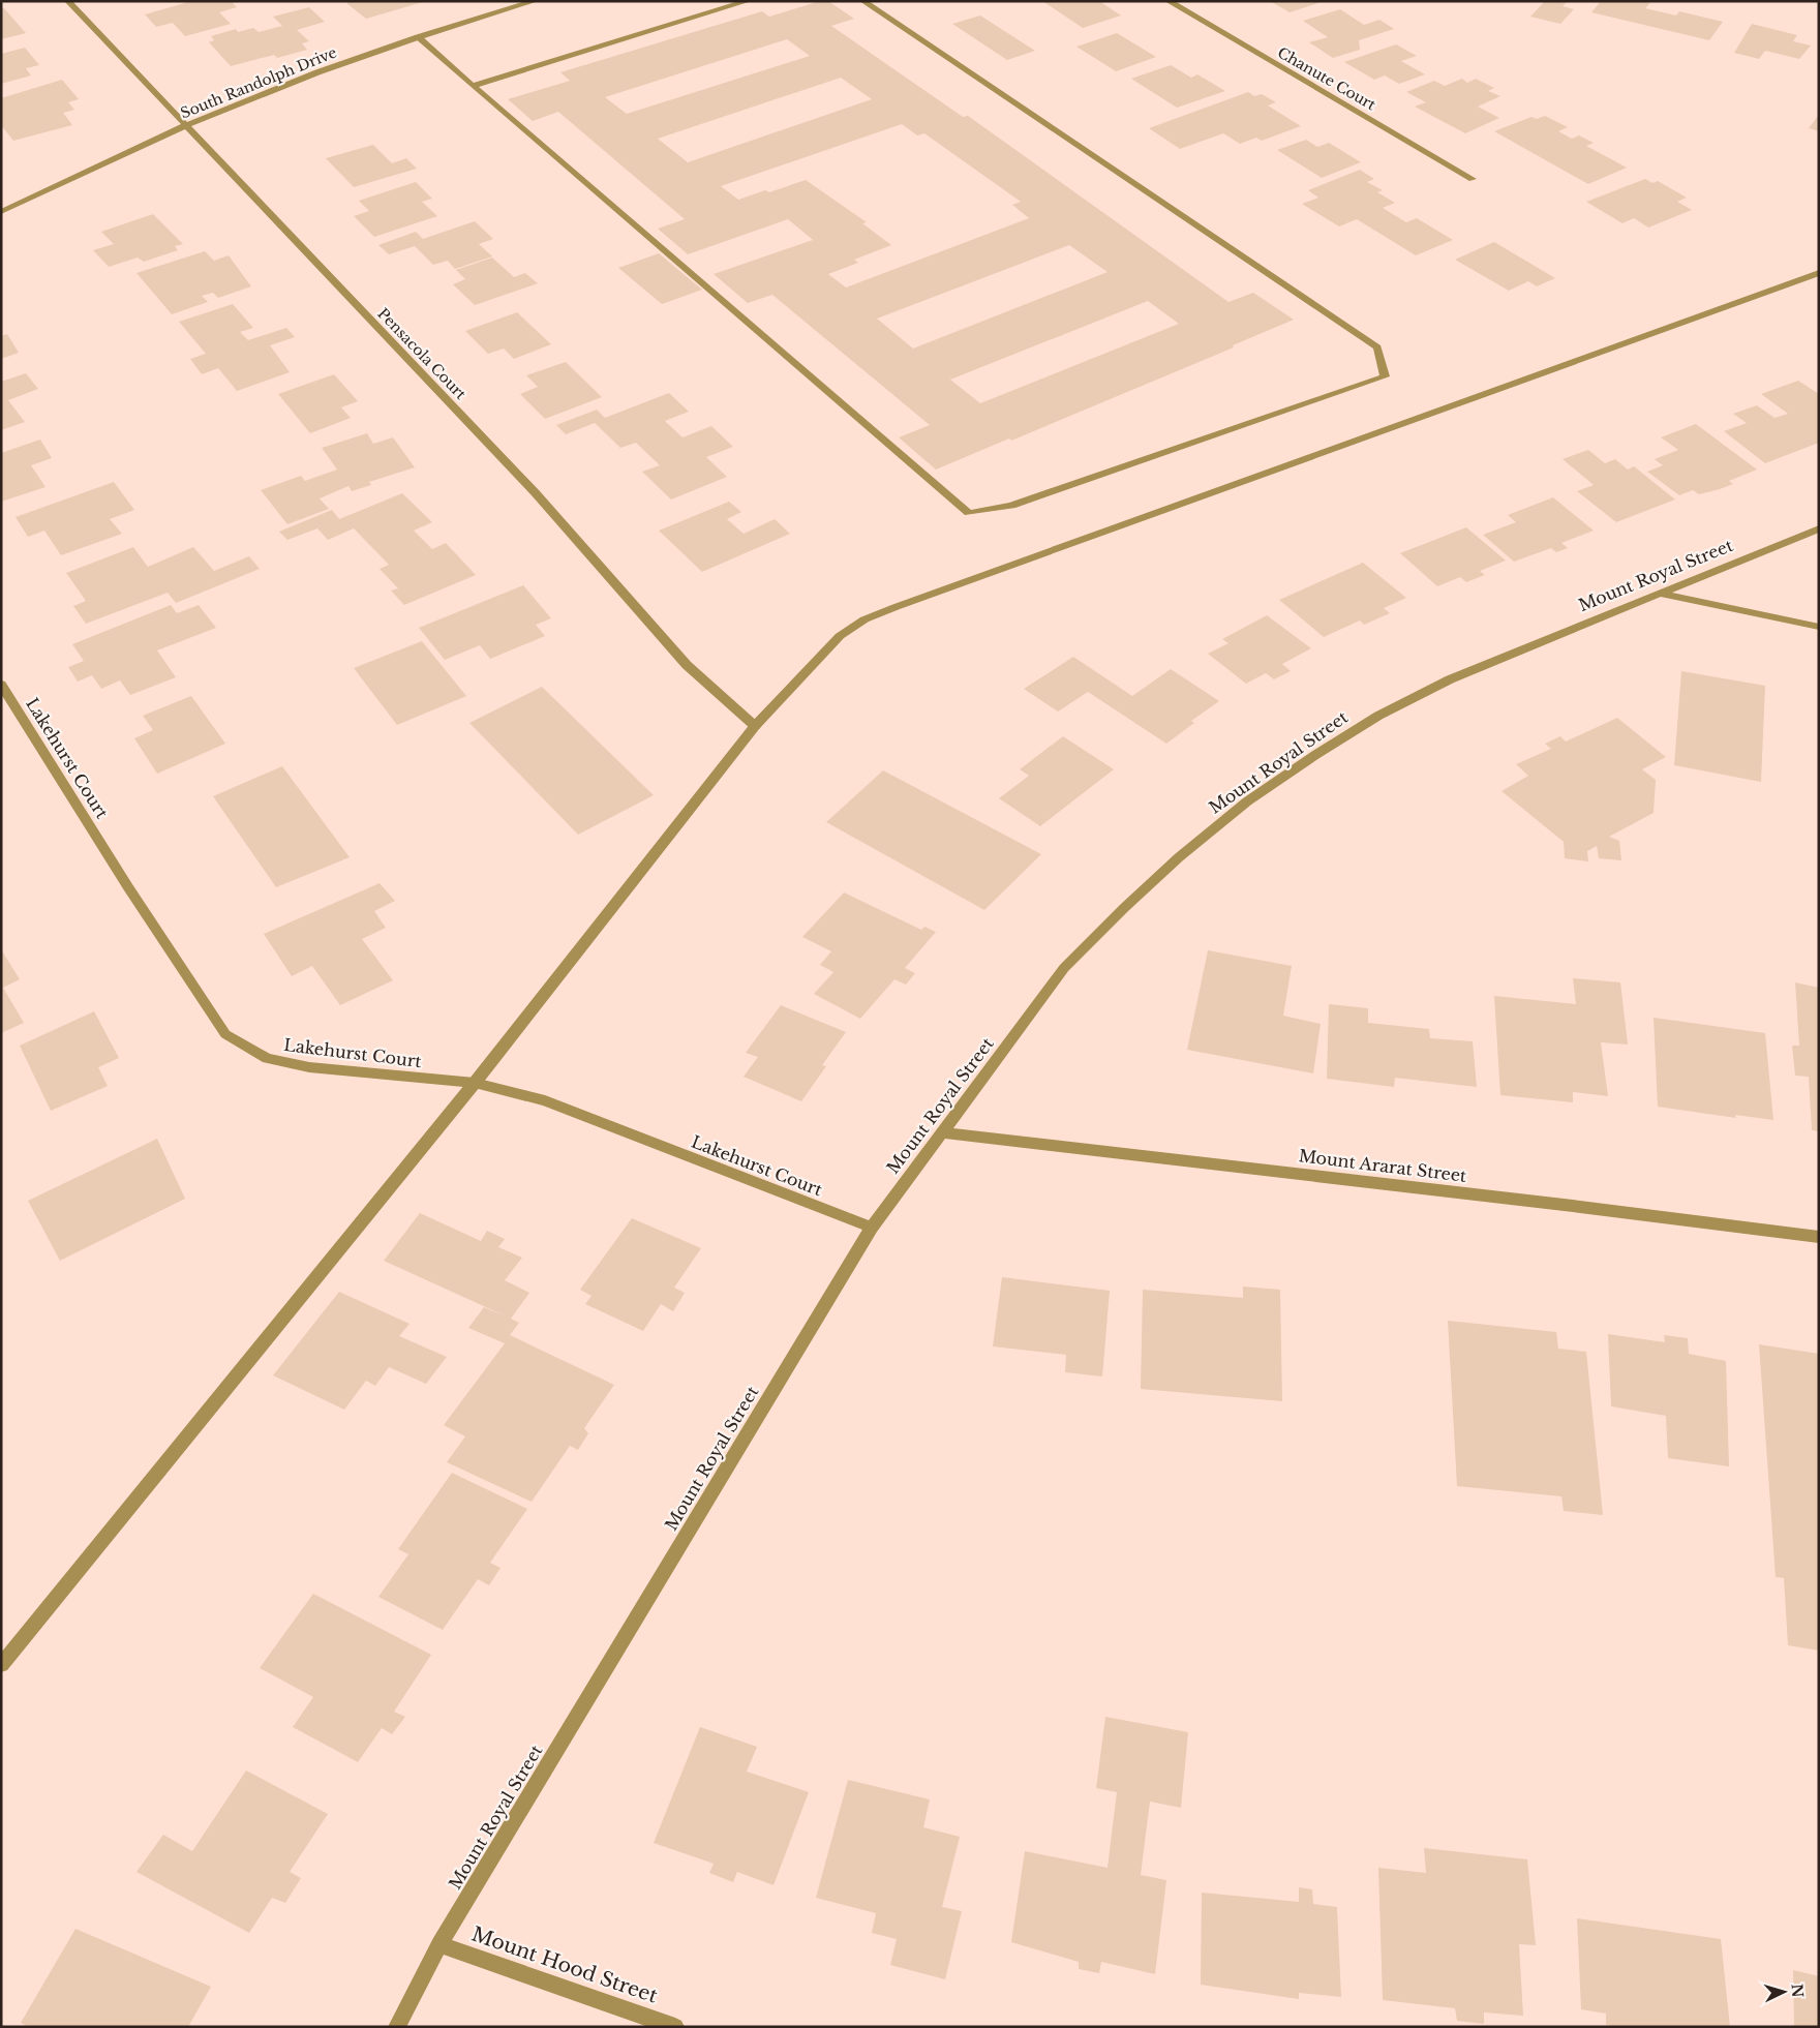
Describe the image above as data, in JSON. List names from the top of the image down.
{
  "streets": {
    "street": [
      "Chanute Court",
      "South Randolph Drive",
      "Pensacola Court",
      "Mount Royal Street",
      "Lakehurst Court",
      "Mount Ararat Street",
      "Mount Hood Street"
    ]
  },
  "crossings": [
    ["South Randolph Drive", "Pensacola Court"],
    ["Mount Royal Street", "Lakehurst Court"],
    ["Mount Royal Street", "Mount Ararat Street"],
    ["Mount Royal Street", "Mount Hood Street"]
  ],
  "north": "right"
}
